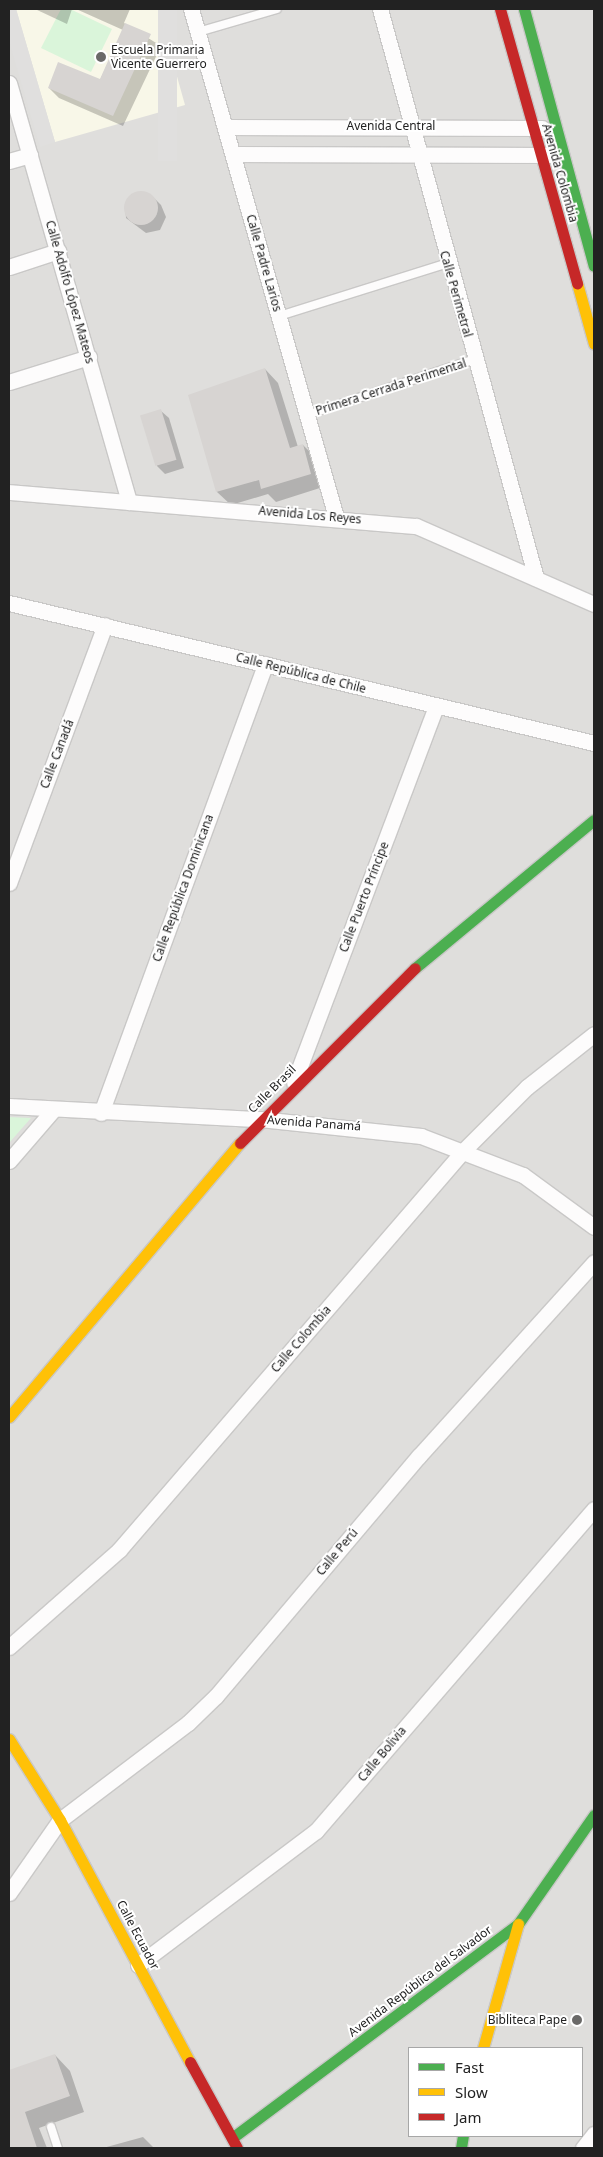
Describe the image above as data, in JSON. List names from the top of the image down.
{
  "streets": {
    "main road": [
      "Avenida Colombia",
      "Calle Brasil",
      "Calle Ecuador",
      "Avenida República del Salvador"
    ],
    "street": [
      "Avenida Central",
      "Calle Padre Larios",
      "Calle Adolfo López Mateos",
      "Calle Perimetral",
      "Avenida Los Reyes",
      "Calle República de Chile",
      "Calle Canadá",
      "Calle República Dominicana",
      "Calle Puerto Príncipe",
      "Avenida Panamá",
      "Calle Colombia",
      "Calle Perú",
      "Calle Bolivia"
    ],
    "lane": ["Primera Cerrada Perimental"]
  },
  "crossings": [
    ["Avenida Central", "Avenida Colombia"],
    ["Avenida Central", "Calle Padre Larios"],
    ["Avenida Central", "Calle Perimetral"],
    ["Calle Padre Larios", "Primera Cerrada Perimental"],
    ["Calle Padre Larios", "Avenida Los Reyes"],
    ["Calle Adolfo López Mateos", "Avenida Los Reyes"],
    ["Calle Perimetral", "Primera Cerrada Perimental"],
    ["Calle Perimetral", "Avenida Los Reyes"],
    ["Calle República de Chile", "Calle Canadá"],
    ["Calle República de Chile", "Calle República Dominicana"],
    ["Calle República de Chile", "Calle Puerto Príncipe"],
    ["Calle República Dominicana", "Avenida Panamá"],
    ["Calle Puerto Príncipe", "Calle Brasil"],
    ["Calle Brasil", "Avenida Panamá"],
    ["Avenida Panamá", "Calle Colombia"],
    ["Calle Perú", "Calle Ecuador"],
    ["Calle Bolivia", "Calle Ecuador"],
    ["Calle Ecuador", "Avenida República del Salvador"]
  ],
  "places": ["Escuela Primaria Vicente Guerrero", "Bibliteca Pape"],
  "legend": ["Fast", "Slow", "Jam"]
}
